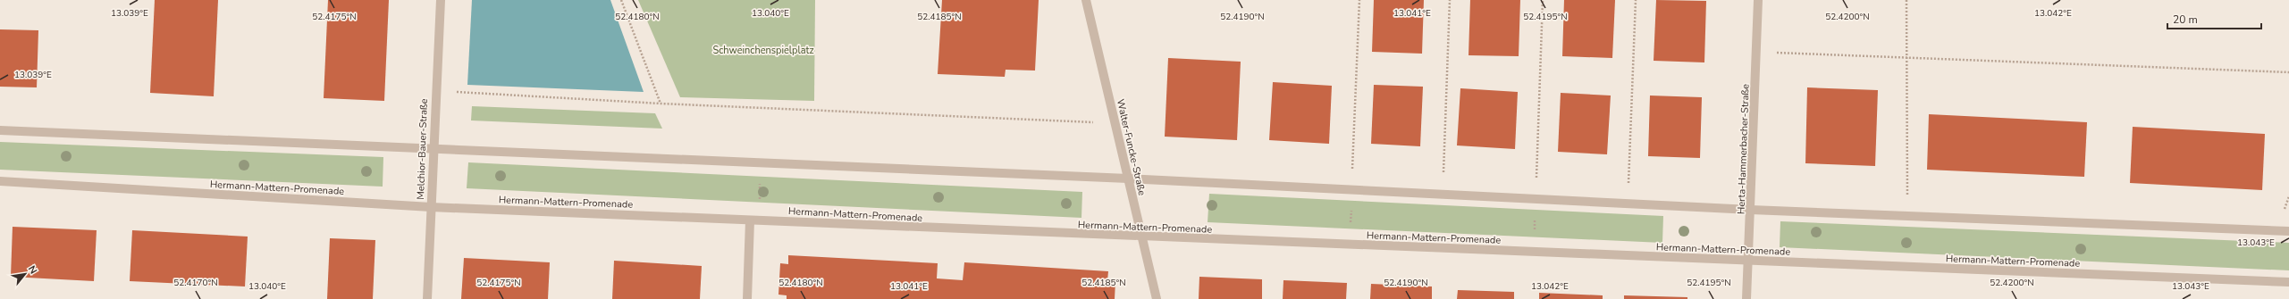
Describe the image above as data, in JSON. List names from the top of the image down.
{
  "streets": {
    "street": [
      "Walter-Funcke-Straße",
      "Melchior-Bauer-Straße",
      "Herta-Hammerbacher-Straße",
      "Hermann-Mattern-Promenade"
    ]
  },
  "crossings": [
    ["Walter-Funcke-Straße", "Hermann-Mattern-Promenade"],
    ["Melchior-Bauer-Straße", "Hermann-Mattern-Promenade"],
    ["Herta-Hammerbacher-Straße", "Hermann-Mattern-Promenade"]
  ],
  "parks": ["Schweinchenspielplatz"],
  "scale_bar": "20 m",
  "north": "top right",
  "coordinates": [
    "13.039°E",
    "13.040°E",
    "13.041°E",
    "13.042°E",
    "52.4185°N",
    "52.4195°N",
    "52.4175°N",
    "52.4180°N",
    "52.4190°N",
    "52.4200°N",
    "13.043°E",
    "52.4170°N"
  ]
}
